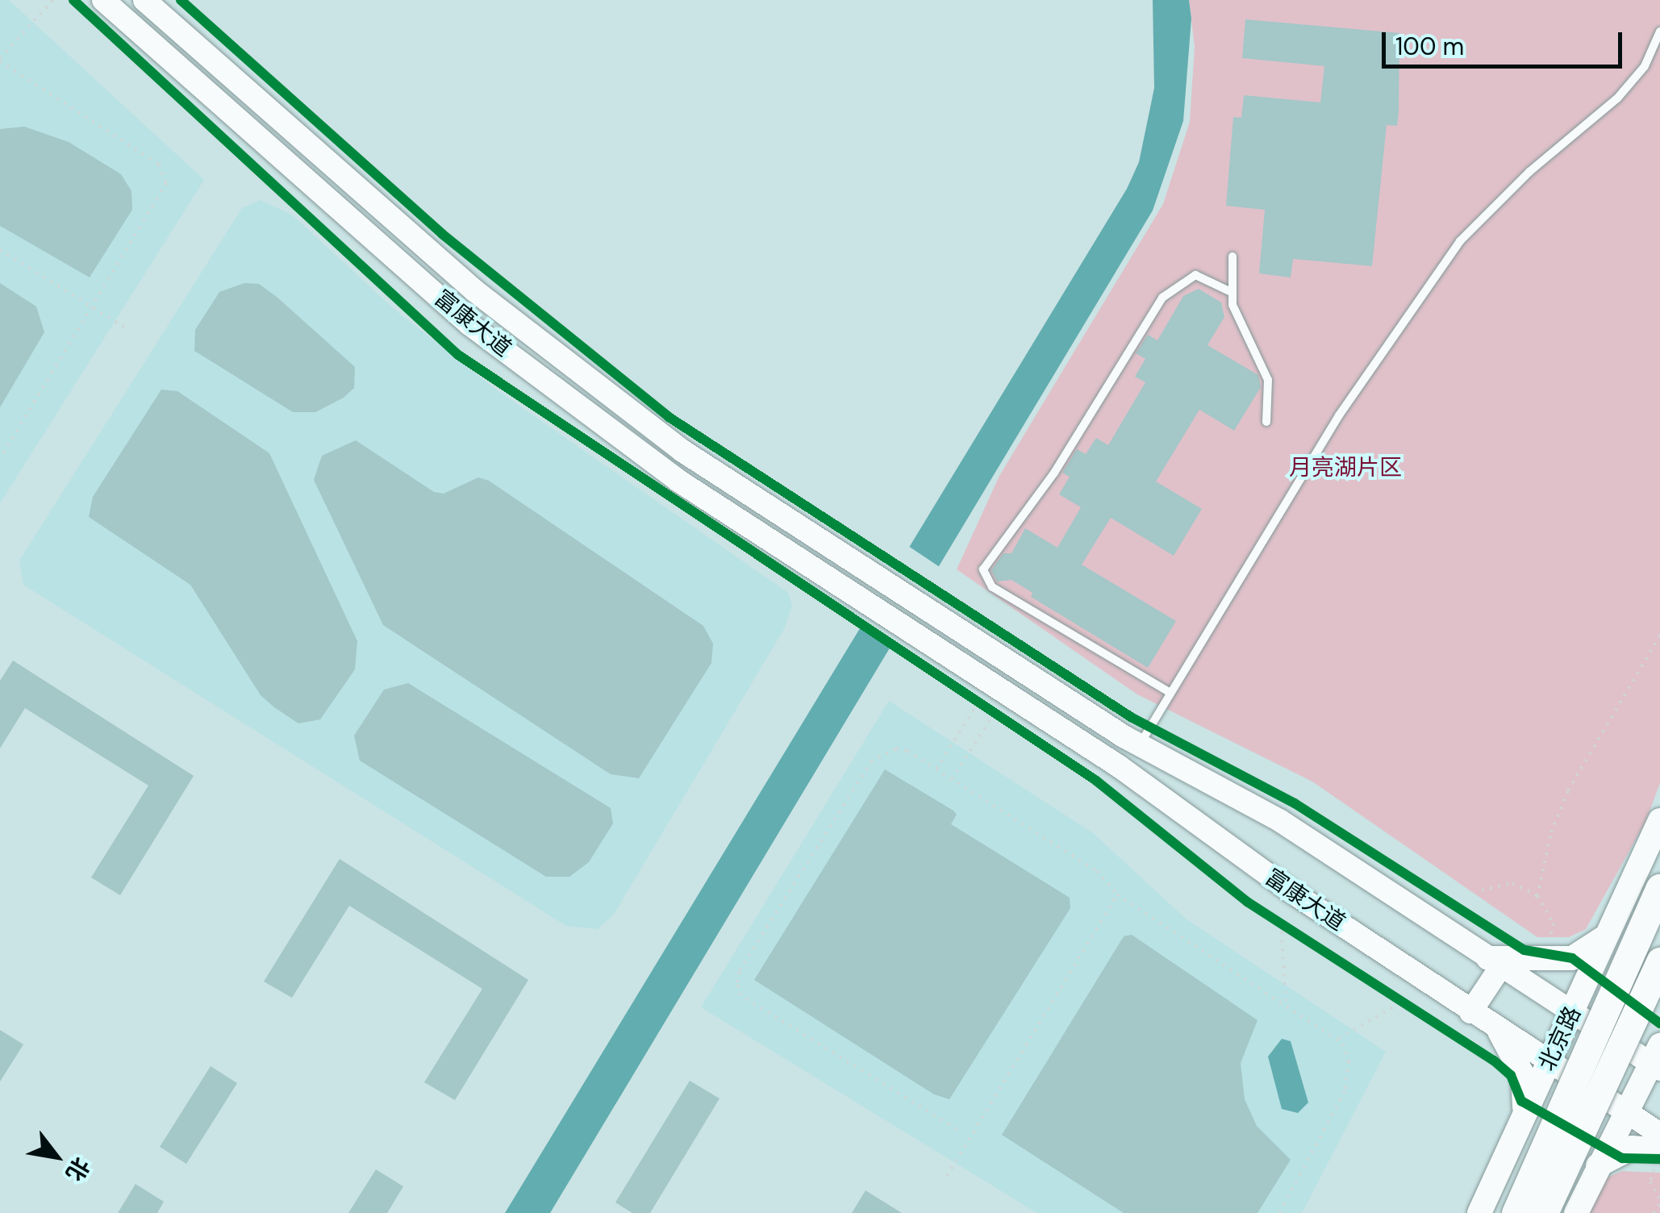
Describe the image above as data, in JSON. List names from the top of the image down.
{
  "streets": {
    "main road": ["北京路"],
    "street": ["富康大道"]
  },
  "crossings": [
    ["富康大道", "北京路"]
  ],
  "parks": ["月亮湖片区"],
  "scale_bar": "100 m",
  "north": "bottom right"
}
